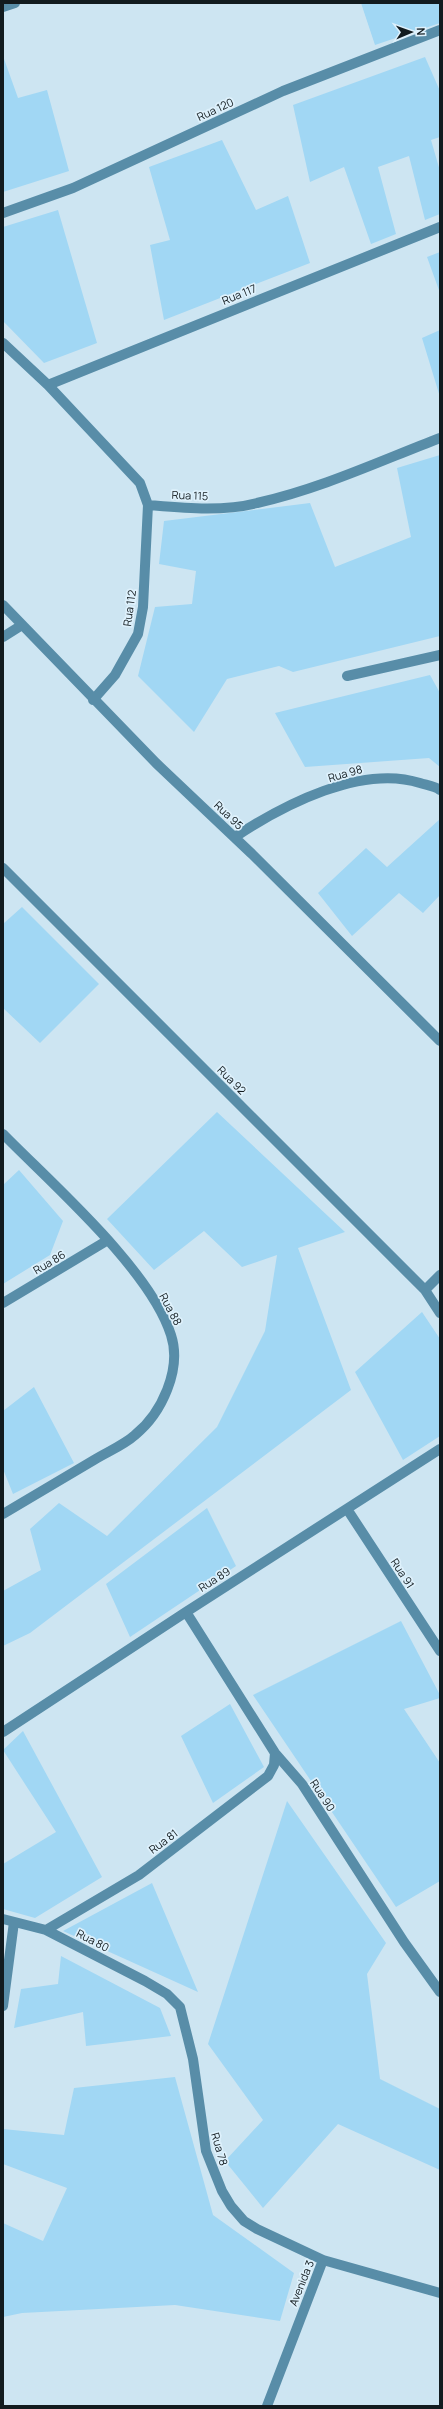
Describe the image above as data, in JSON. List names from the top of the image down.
{
  "streets": {
    "street": [
      "Rua 120",
      "Rua 117",
      "Rua 115",
      "Rua 112",
      "Rua 98",
      "Rua 95",
      "Rua 92",
      "Rua 86",
      "Rua 88",
      "Rua 91",
      "Rua 89",
      "Rua 90",
      "Rua 81",
      "Rua 80",
      "Rua 78",
      "Avenida 3"
    ]
  },
  "crossings": [
    ["Rua 115", "Rua 112"],
    ["Rua 112", "Rua 95"],
    ["Rua 98", "Rua 95"],
    ["Rua 86", "Rua 88"],
    ["Rua 91", "Rua 89"],
    ["Rua 89", "Rua 90"],
    ["Rua 90", "Rua 81"],
    ["Rua 81", "Rua 80"],
    ["Rua 80", "Rua 78"],
    ["Rua 78", "Avenida 3"]
  ],
  "north": "right"
}
